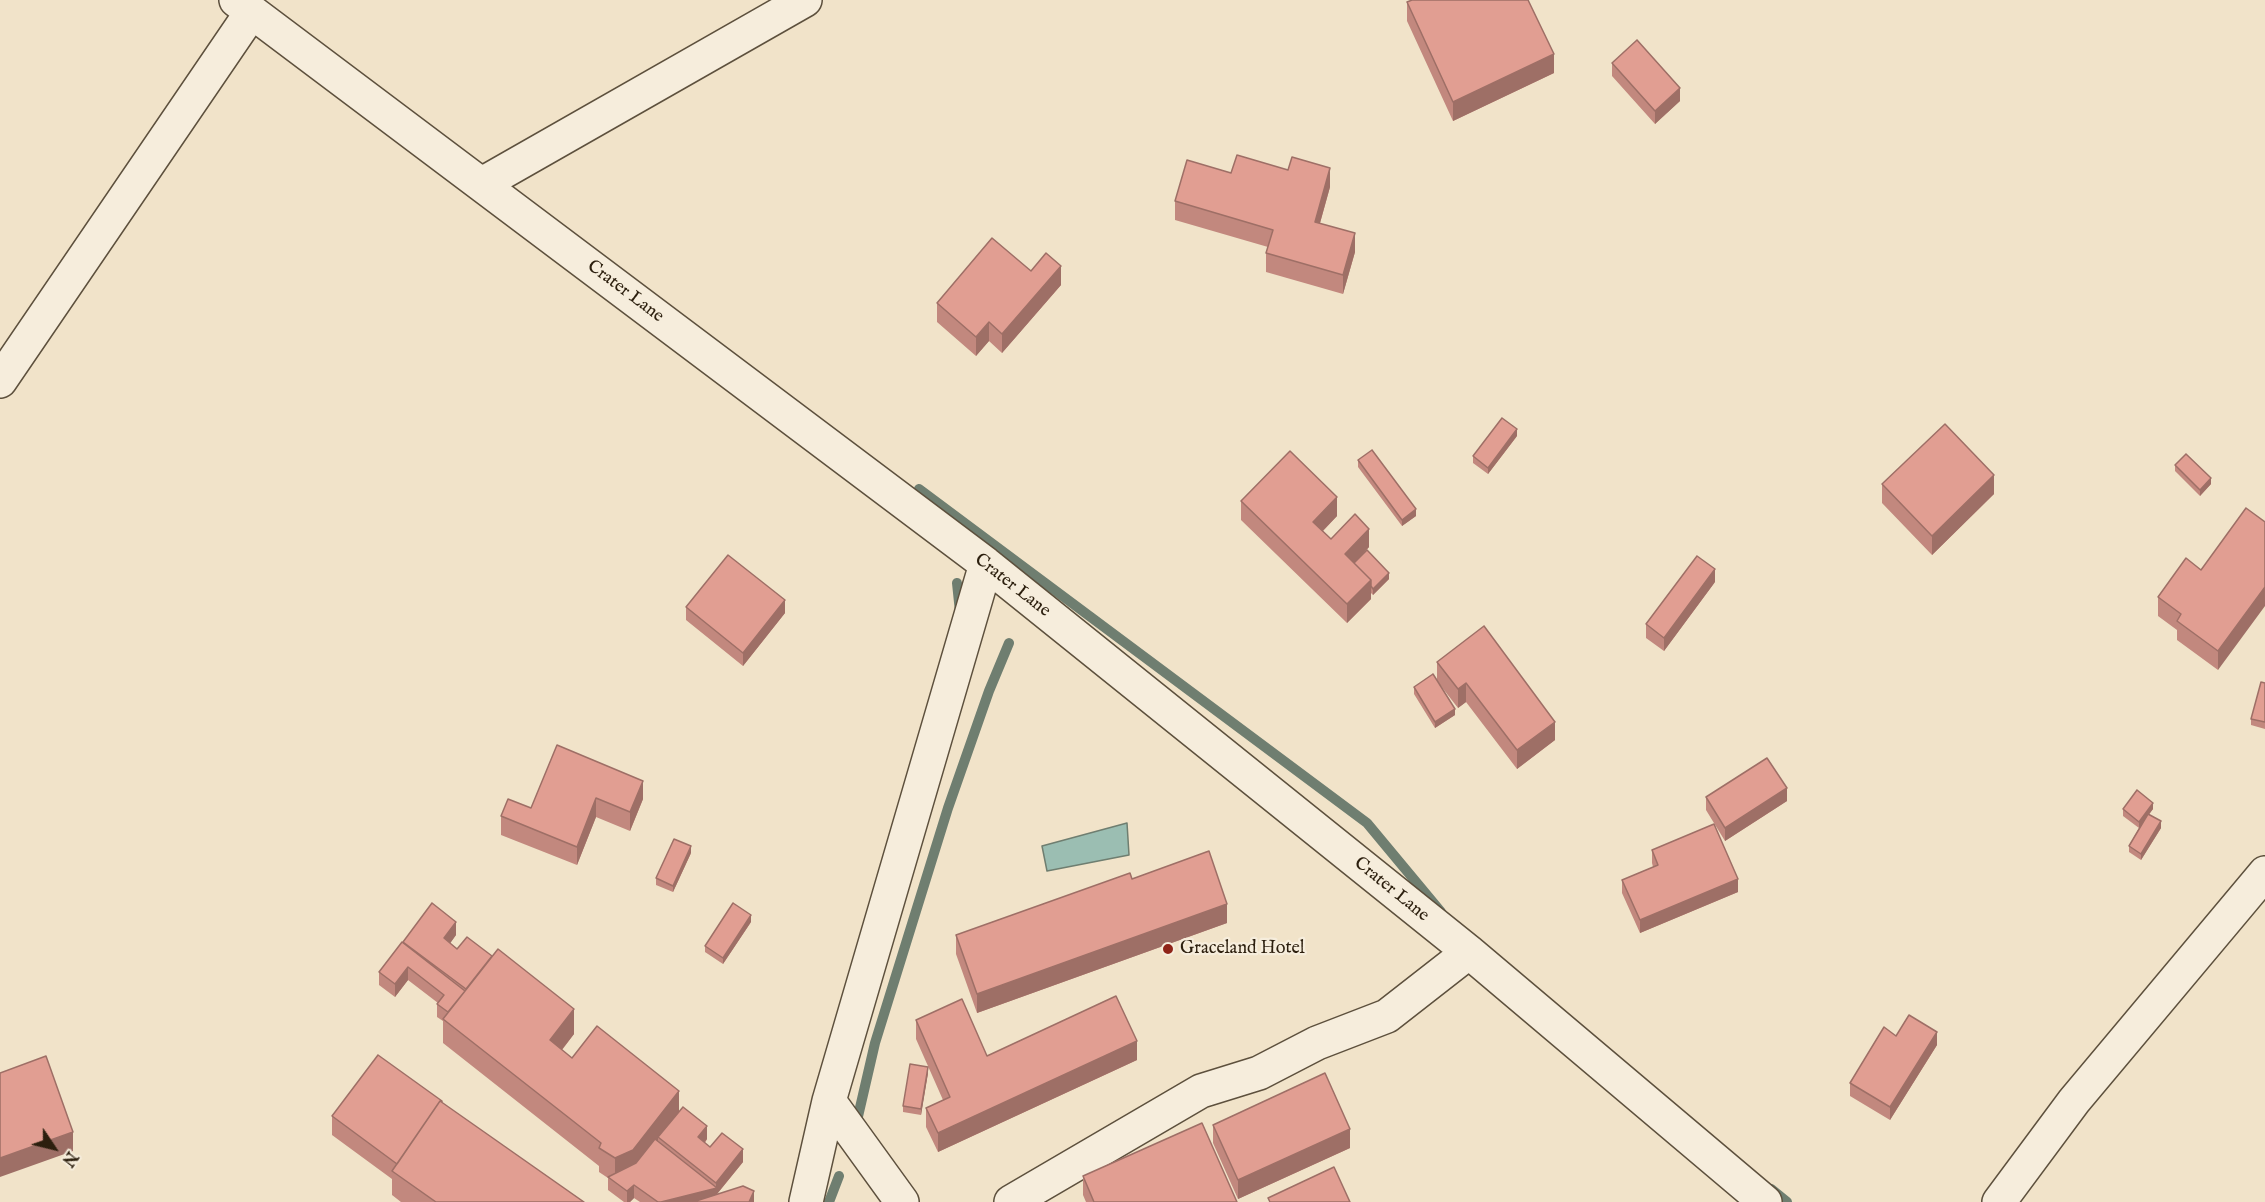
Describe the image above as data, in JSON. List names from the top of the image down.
{
  "streets": {
    "street": ["Crater Lane"]
  },
  "places": ["Graceland Hotel"],
  "north": "bottom right"
}
